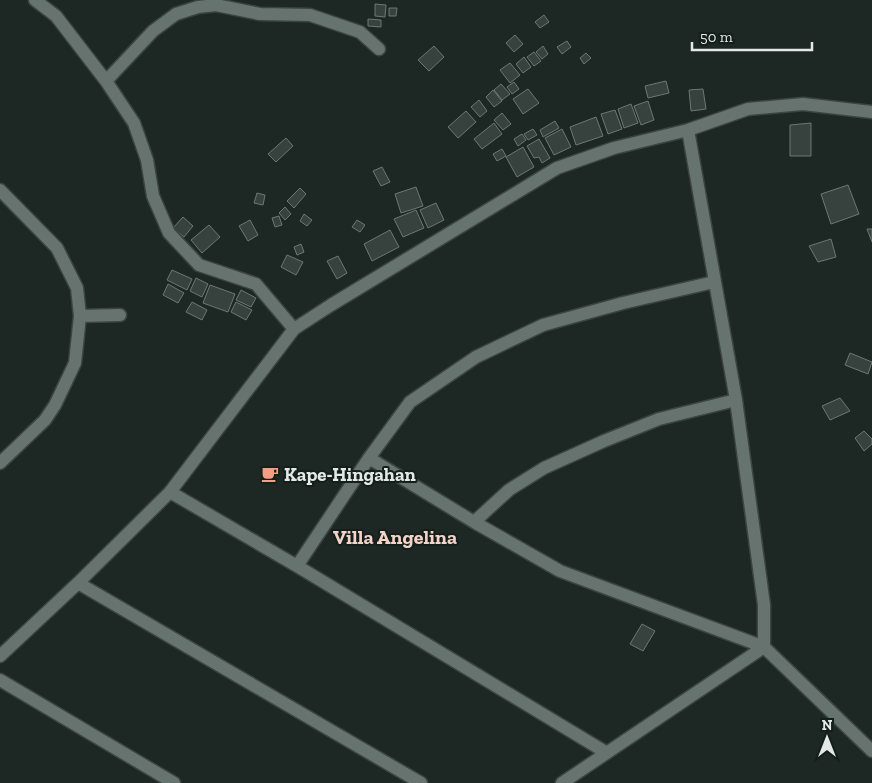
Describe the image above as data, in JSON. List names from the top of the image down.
{
  "districts": ["Villa Angelina"],
  "places": {
    "cafe": ["Kape-Hingahan"]
  },
  "scale_bar": "50 m",
  "north": "top"
}
